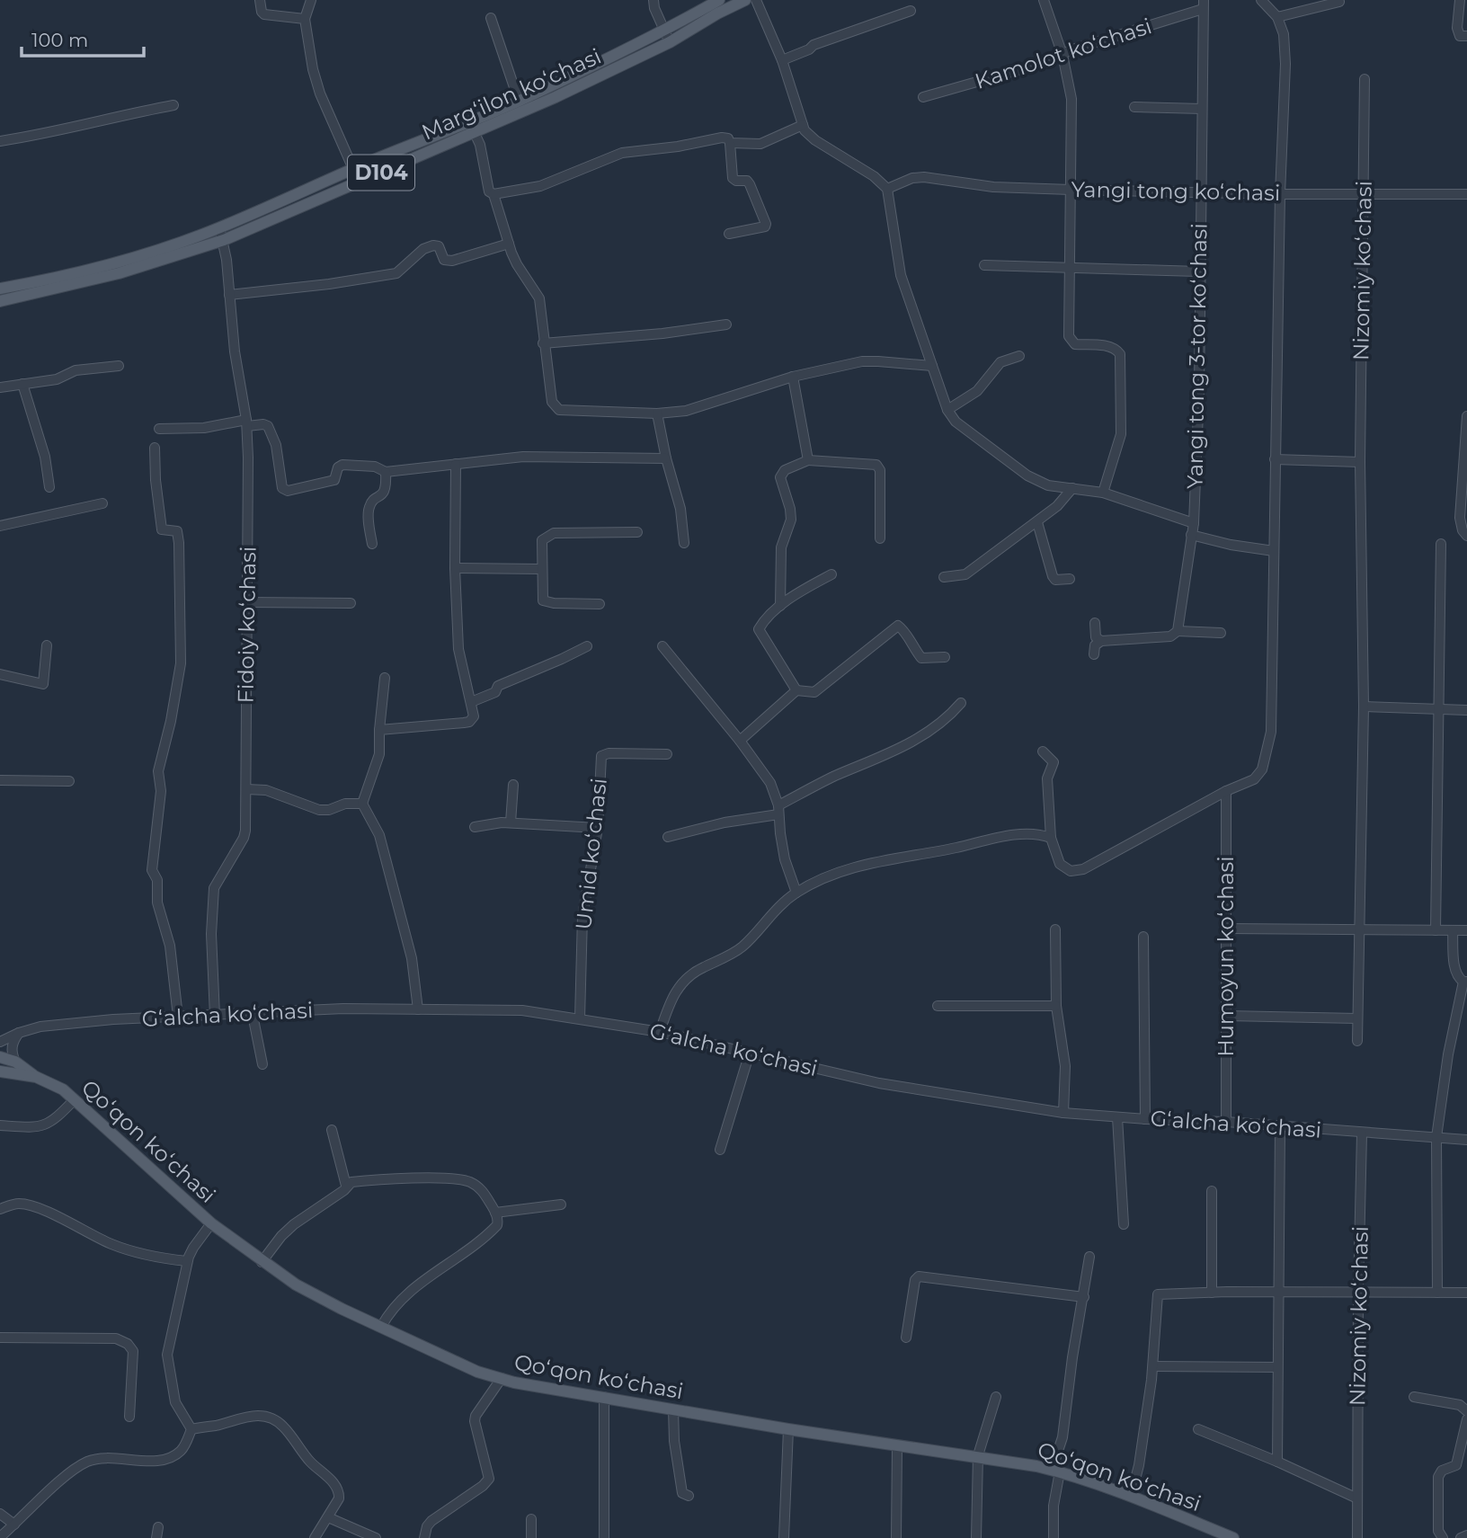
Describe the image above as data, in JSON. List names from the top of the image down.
{
  "streets": {
    "main road": ["Margʻilon koʻchasi", "D104", "Qoʻqon koʻchasi"],
    "street": [
      "Kamolot koʻchasi",
      "Yangi tong koʻchasi",
      "Nizomiy koʻchasi",
      "Yangi tong 3-tor koʻchasi",
      "Fidoiy koʻchasi",
      "Umid koʻchasi",
      "Humoyun koʻchasi",
      "Gʻalcha koʻchasi"
    ]
  },
  "crossings": [
    ["Kamolot koʻchasi", "Yangi tong 3-tor koʻchasi"],
    ["Margʻilon koʻchasi", "Fidoiy koʻchasi"],
    ["Yangi tong koʻchasi", "Nizomiy koʻchasi"],
    ["Yangi tong koʻchasi", "Yangi tong 3-tor koʻchasi"],
    ["Nizomiy koʻchasi", "Gʻalcha koʻchasi"],
    ["Fidoiy koʻchasi", "Gʻalcha koʻchasi"],
    ["Umid koʻchasi", "Gʻalcha koʻchasi"],
    ["Humoyun koʻchasi", "Gʻalcha koʻchasi"]
  ],
  "scale_bar": "100 m"
}
